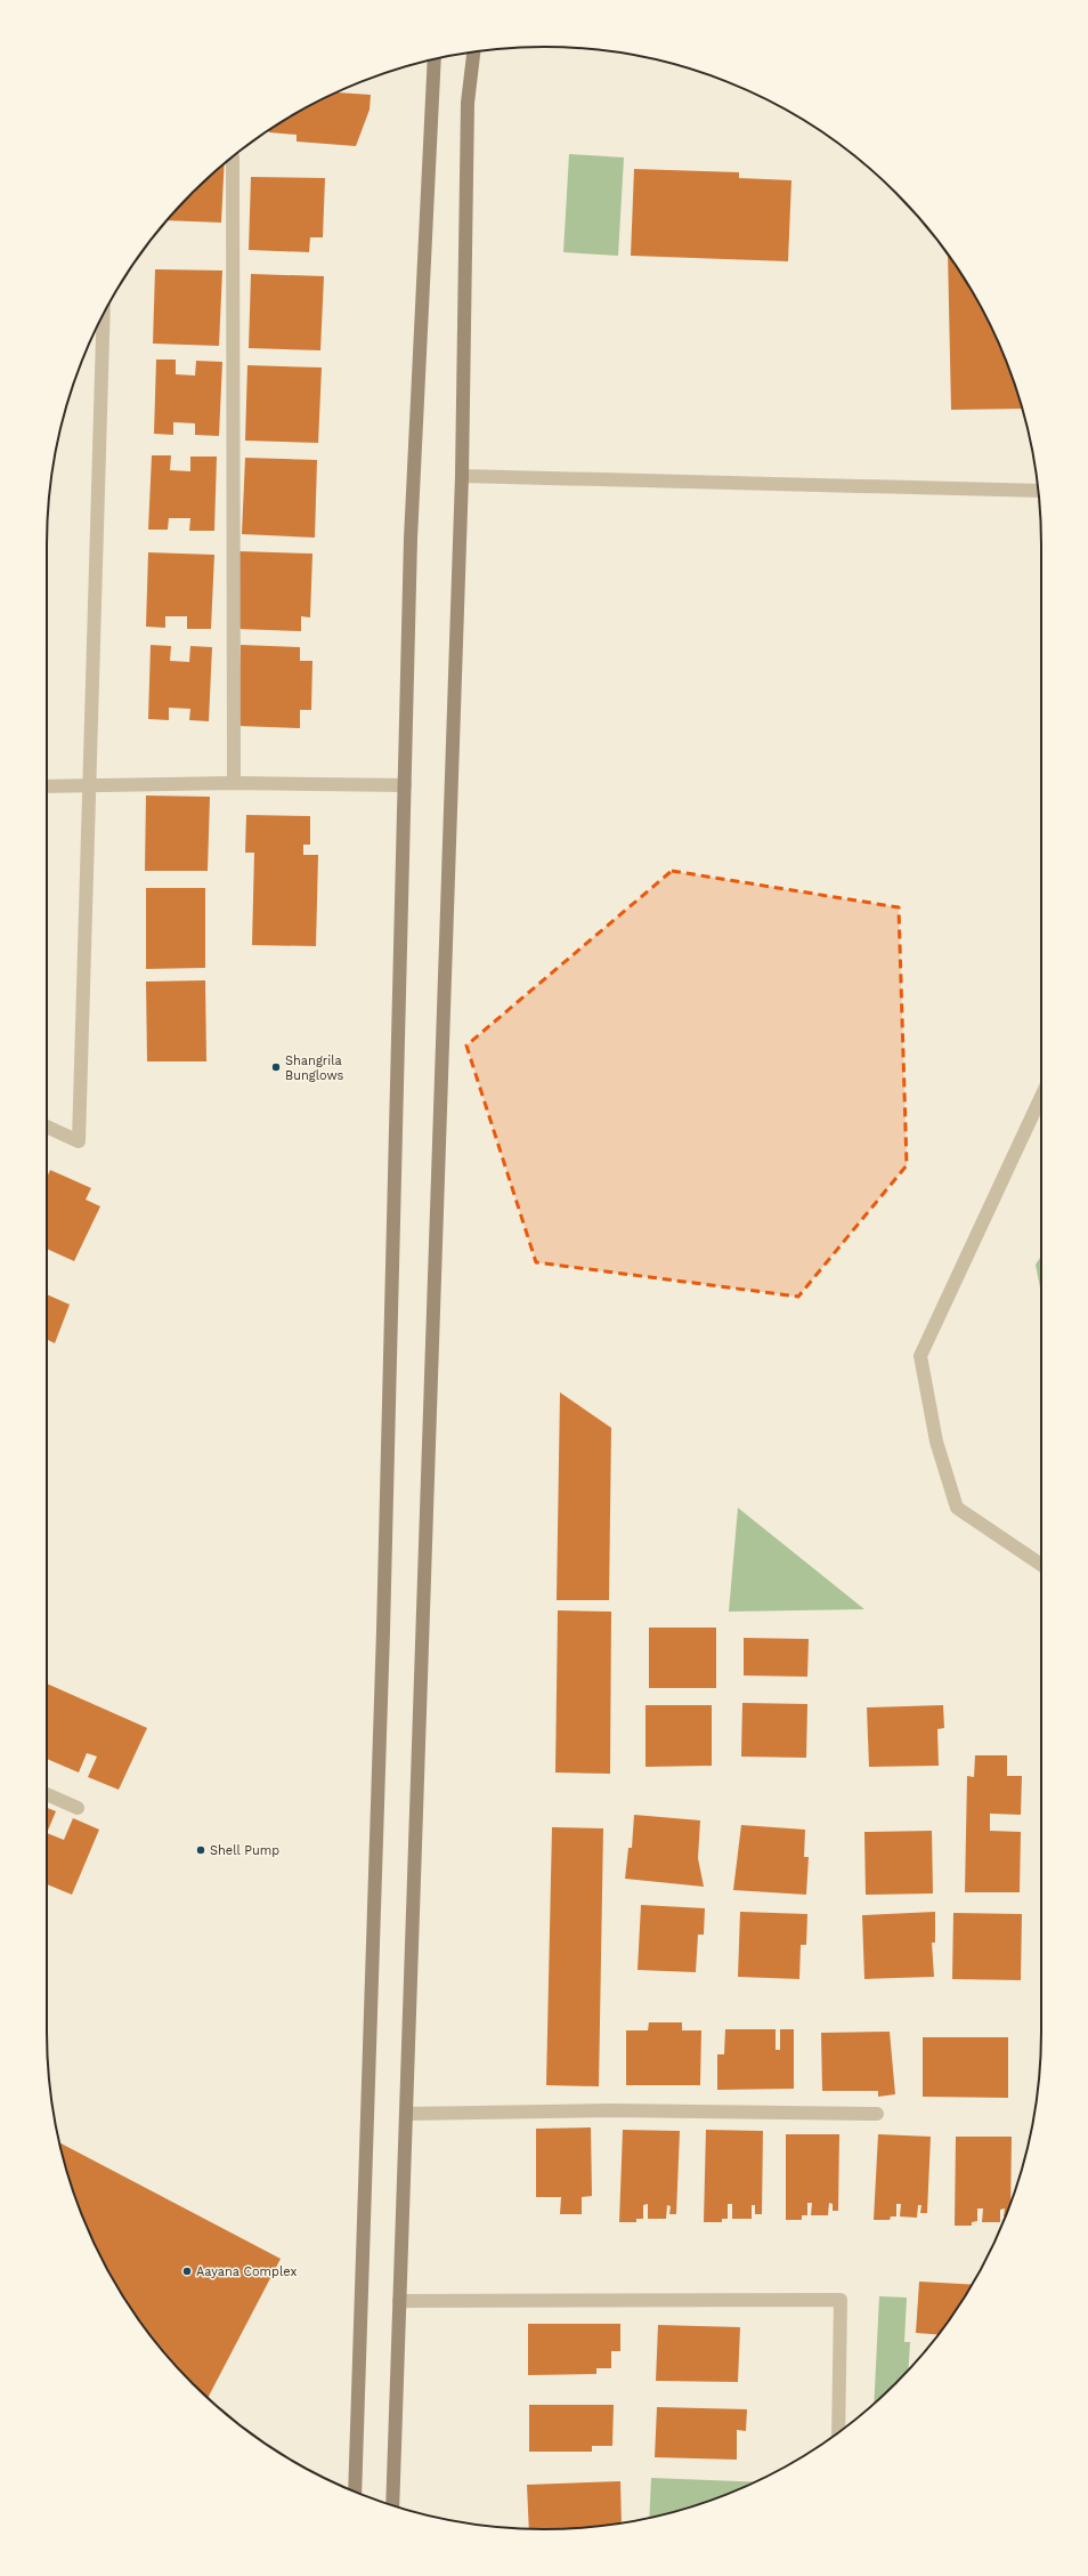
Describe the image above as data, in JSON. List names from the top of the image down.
{
  "places": ["Shangrila Bunglows", "Shell Pump", "Aayana Complex"]
}
